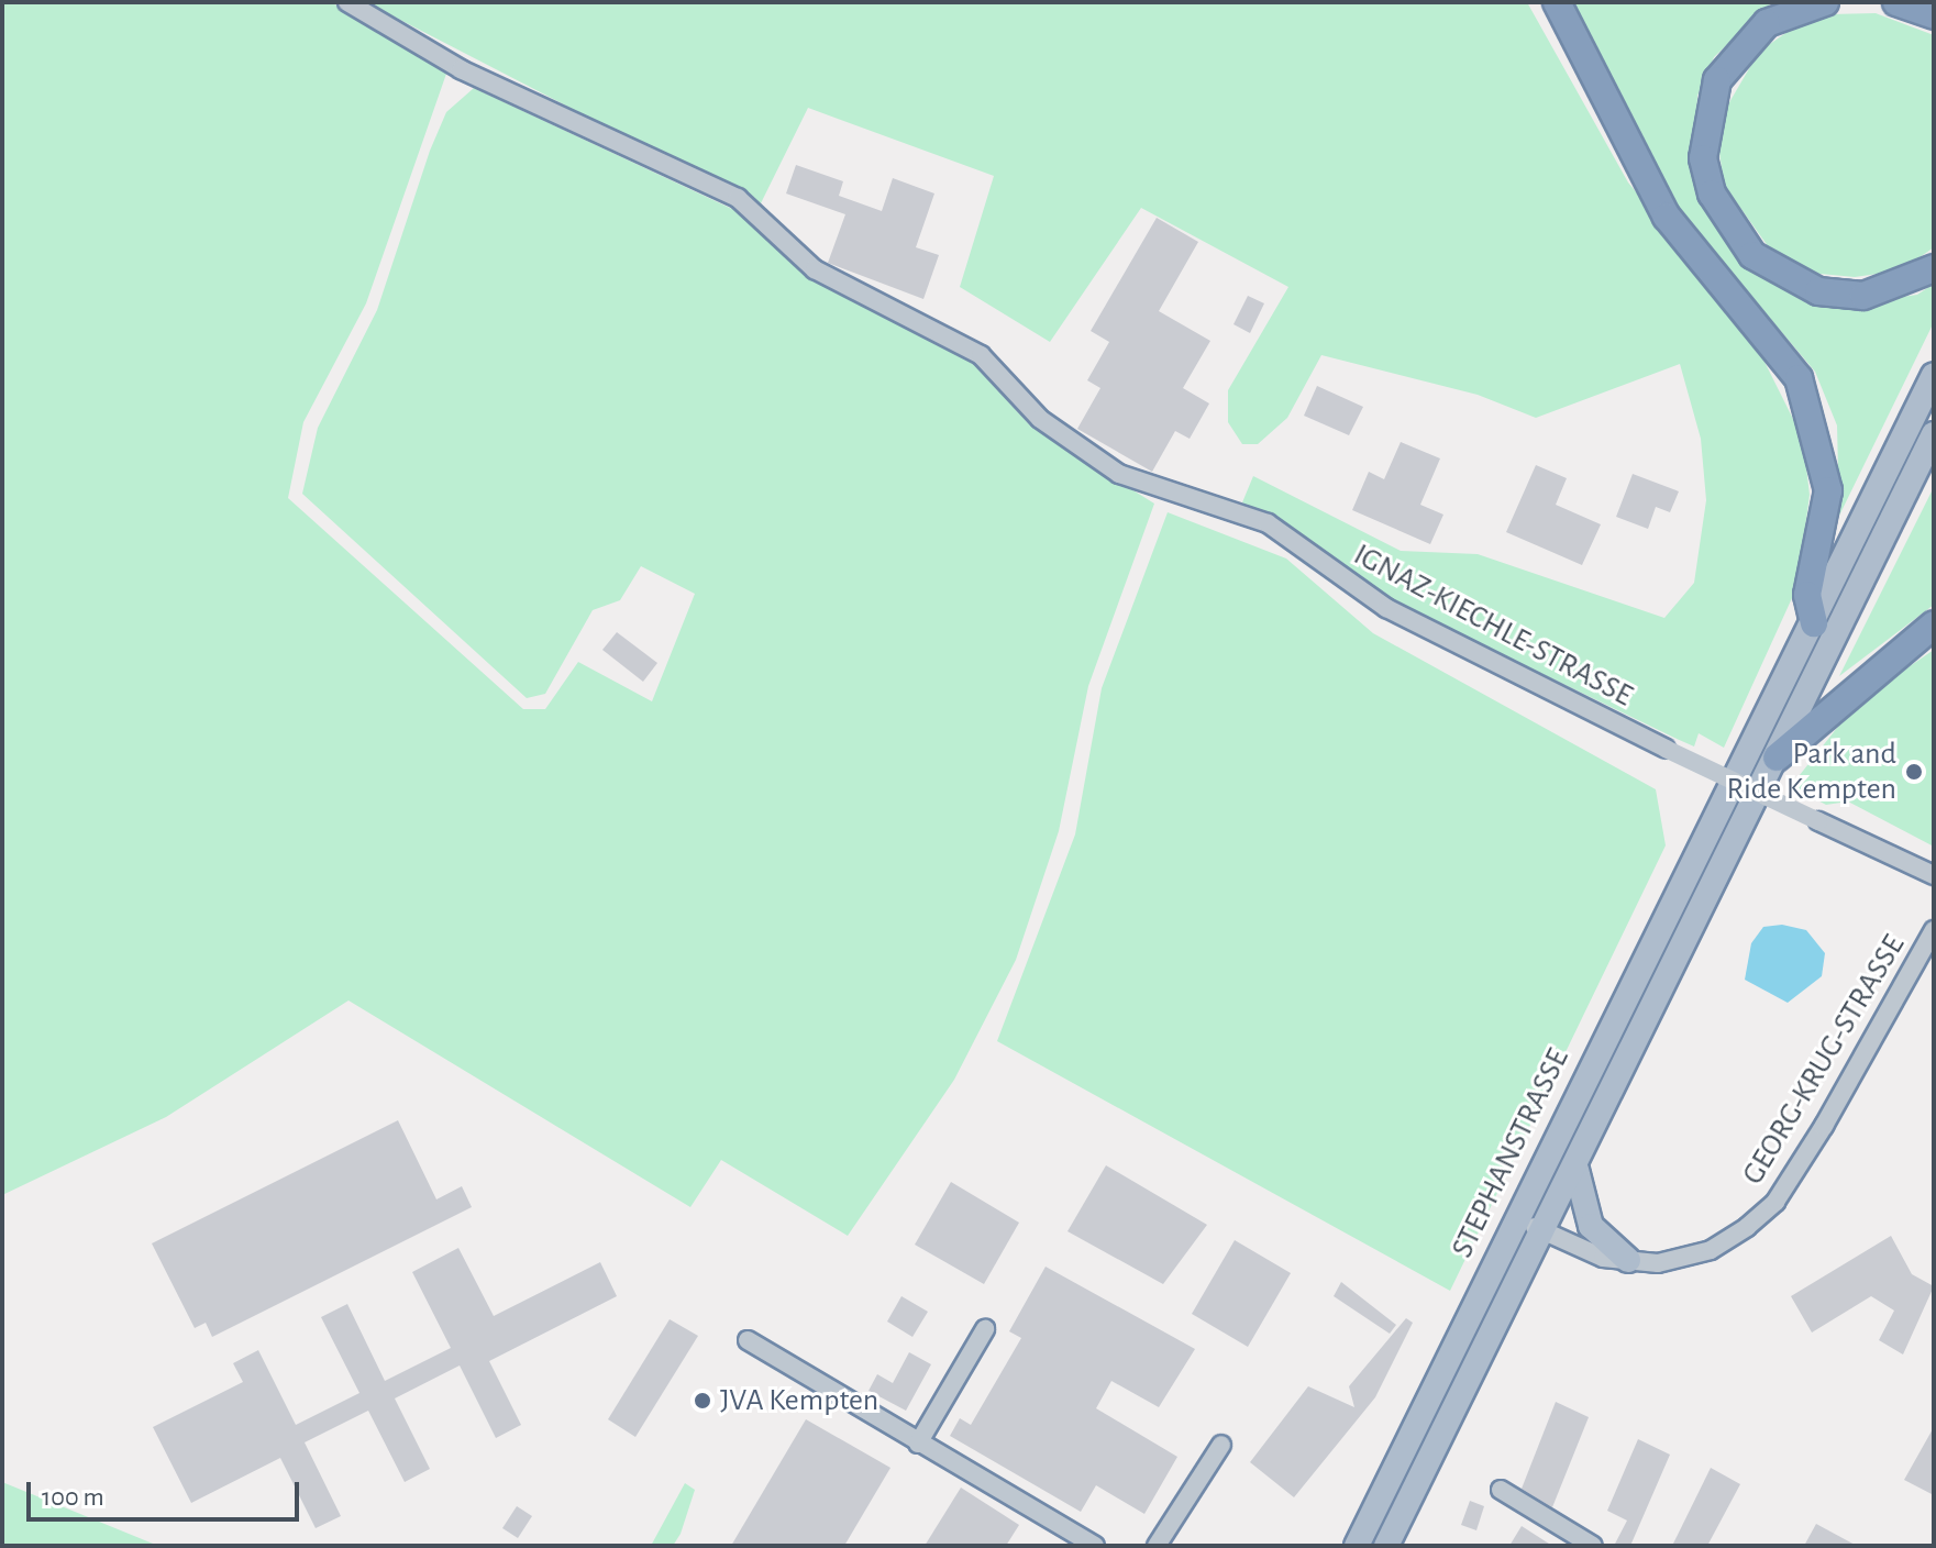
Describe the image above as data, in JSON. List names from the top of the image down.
{
  "streets": {
    "main road": ["STEPHANSTRASSE"],
    "street": ["IGNAZ-KIECHLE-STRASSE", "GEORG-KRUG-STRASSE"]
  },
  "crossings": [
    ["GEORG-KRUG-STRASSE", "STEPHANSTRASSE"]
  ],
  "places": ["Park and Ride Kempten", "JVA Kempten"],
  "scale_bar": "100 m"
}
